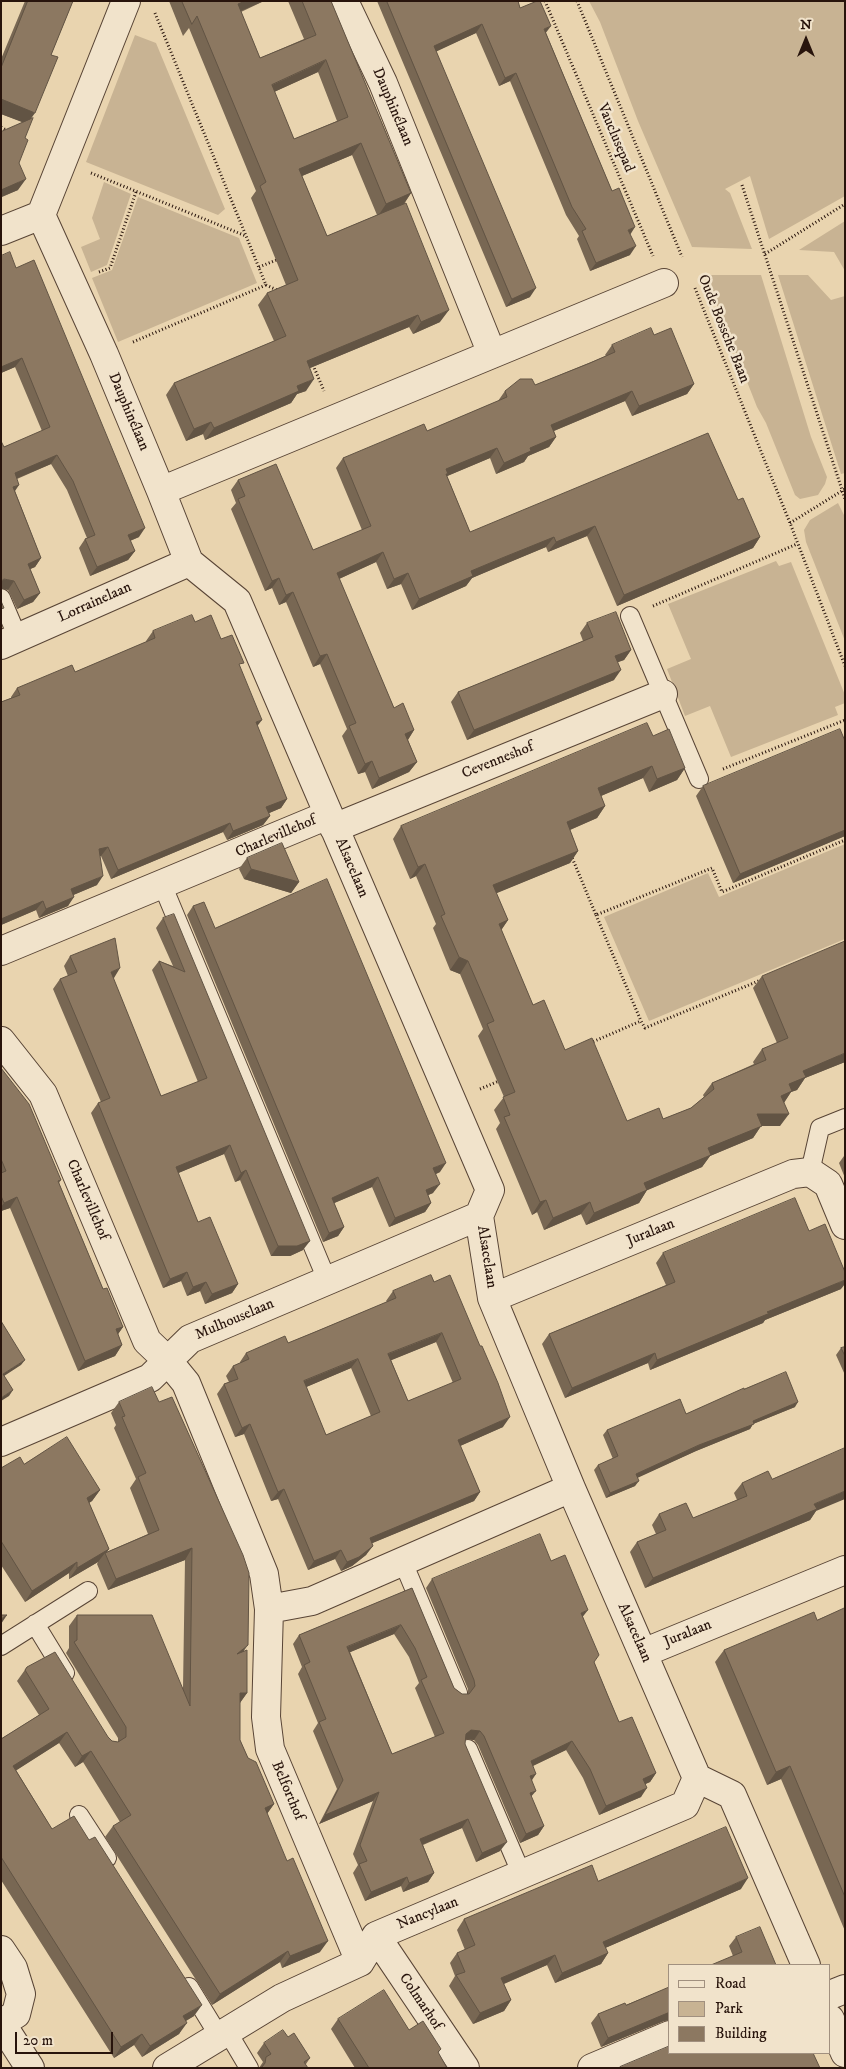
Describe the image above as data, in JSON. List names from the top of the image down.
{
  "streets": {
    "street": [
      "Dauphinélaan",
      "Lorrainelaan",
      "Cevenneshof",
      "Charlevillehof",
      "Alsacelaan",
      "Juralaan",
      "Mulhouselaan",
      "Belforthof",
      "Nancylaan",
      "Colmarhof"
    ],
    "path": ["Vauclusepad", "Oude Bossche Baan"]
  },
  "crossings": [
    ["Dauphinélaan", "Alsacelaan"],
    ["Lorrainelaan", "Alsacelaan"],
    ["Cevenneshof", "Charlevillehof"],
    ["Cevenneshof", "Alsacelaan"],
    ["Charlevillehof", "Alsacelaan"],
    ["Charlevillehof", "Mulhouselaan"],
    ["Charlevillehof", "Belforthof"],
    ["Alsacelaan", "Juralaan"],
    ["Alsacelaan", "Mulhouselaan"],
    ["Alsacelaan", "Nancylaan"],
    ["Mulhouselaan", "Belforthof"],
    ["Nancylaan", "Colmarhof"]
  ],
  "legend": ["Road", "Park", "Building"],
  "scale_bar": "20 m",
  "north": "top"
}
